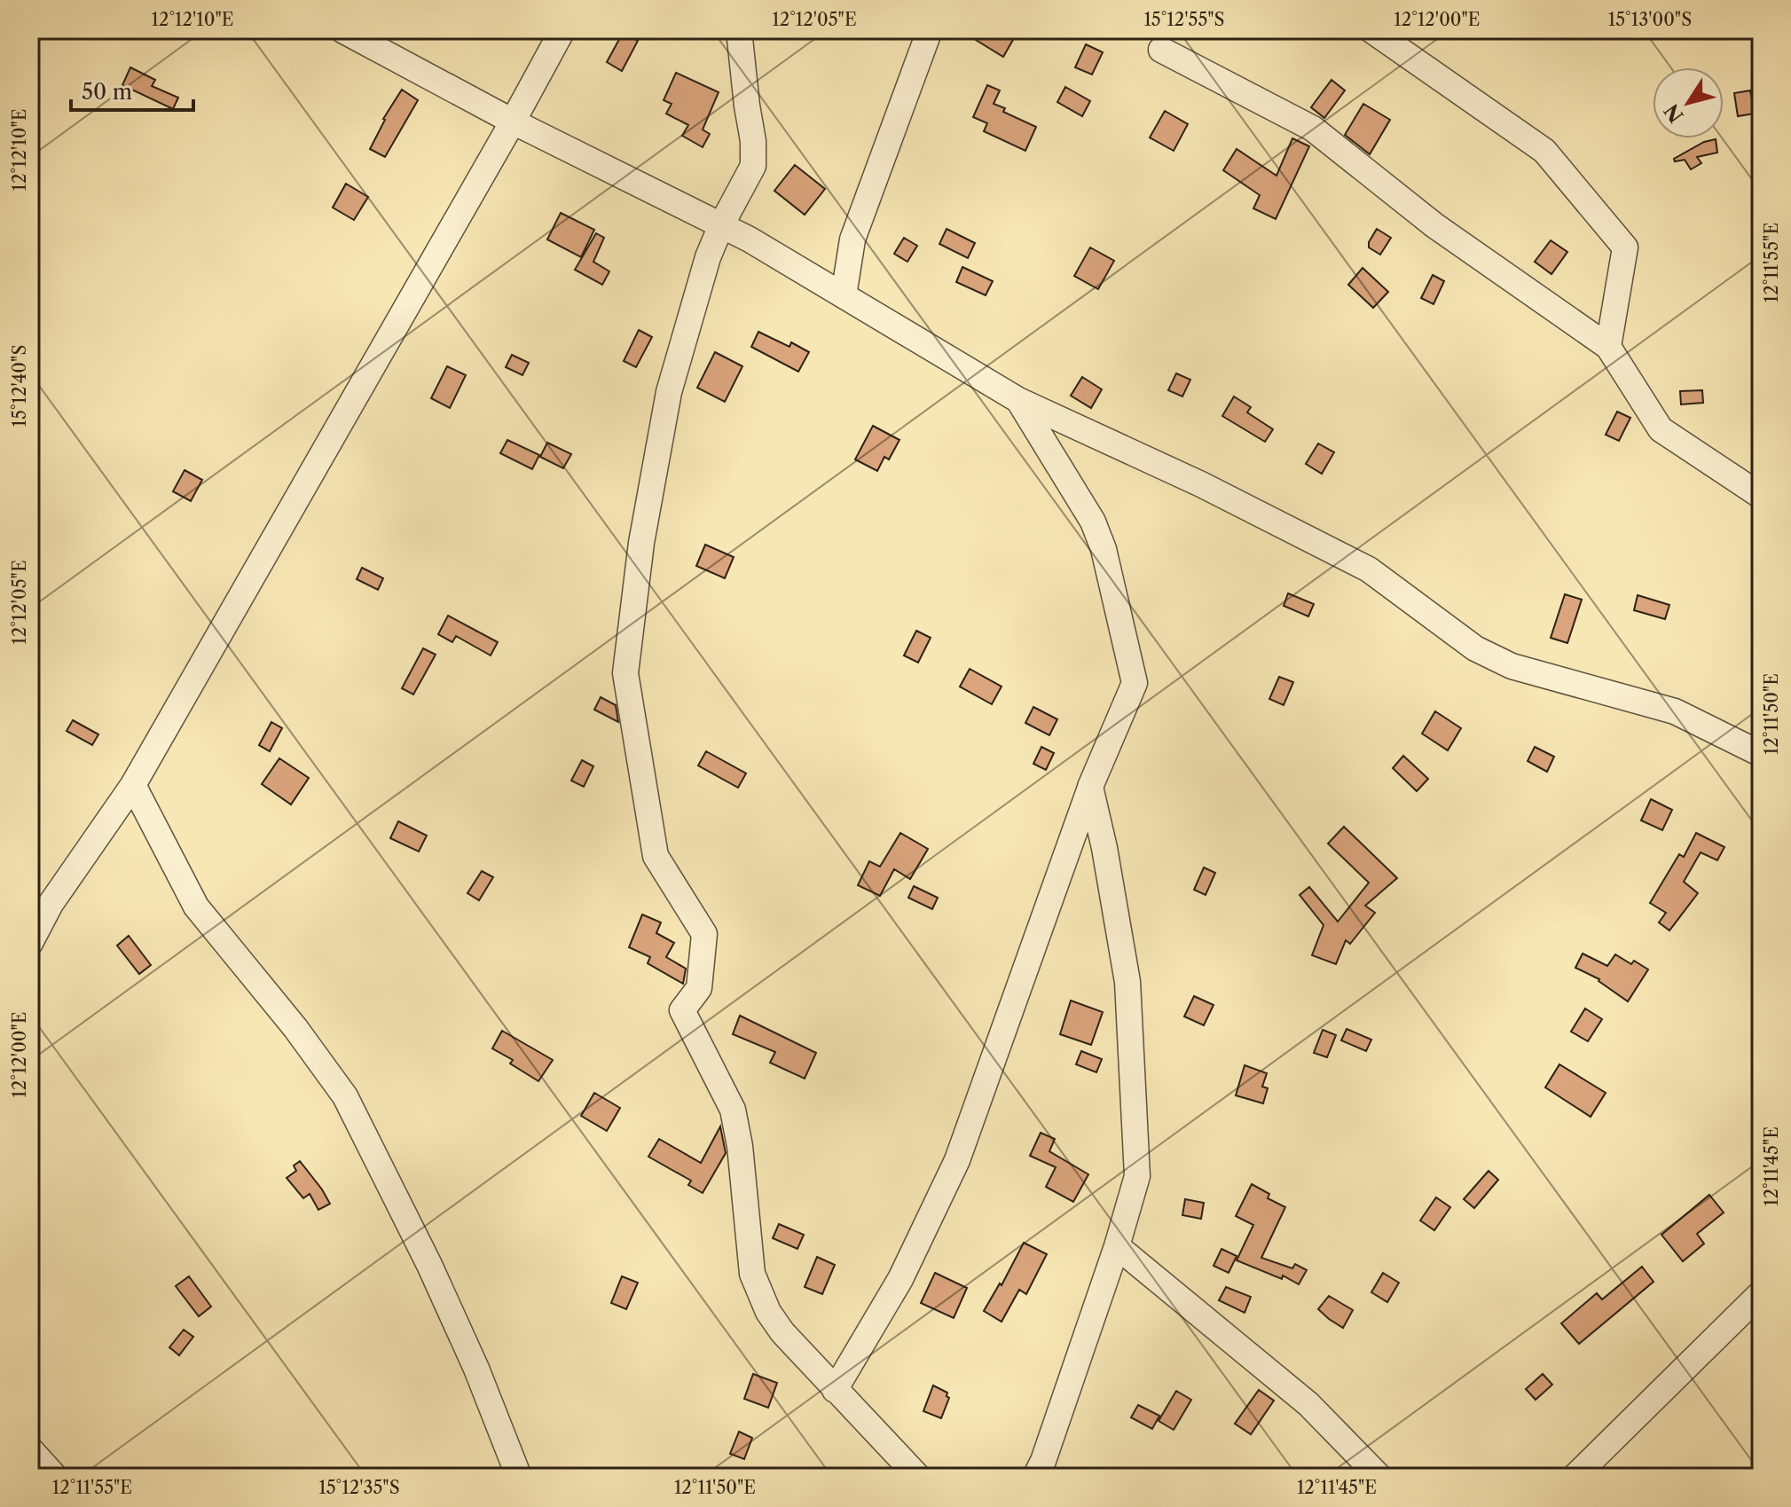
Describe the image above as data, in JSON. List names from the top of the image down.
{
  "scale_bar": "50 m",
  "north": "bottom left",
  "coordinates": [
    "12°12'10\"E",
    "12°12'05\"E",
    "15°12'55\"S",
    "12°12'00\"E",
    "15°13'00\"S",
    "12°11'55\"E",
    "15°12'40\"S",
    "12°11'50\"E",
    "12°11'45\"E",
    "15°12'35\"S"
  ]
}
